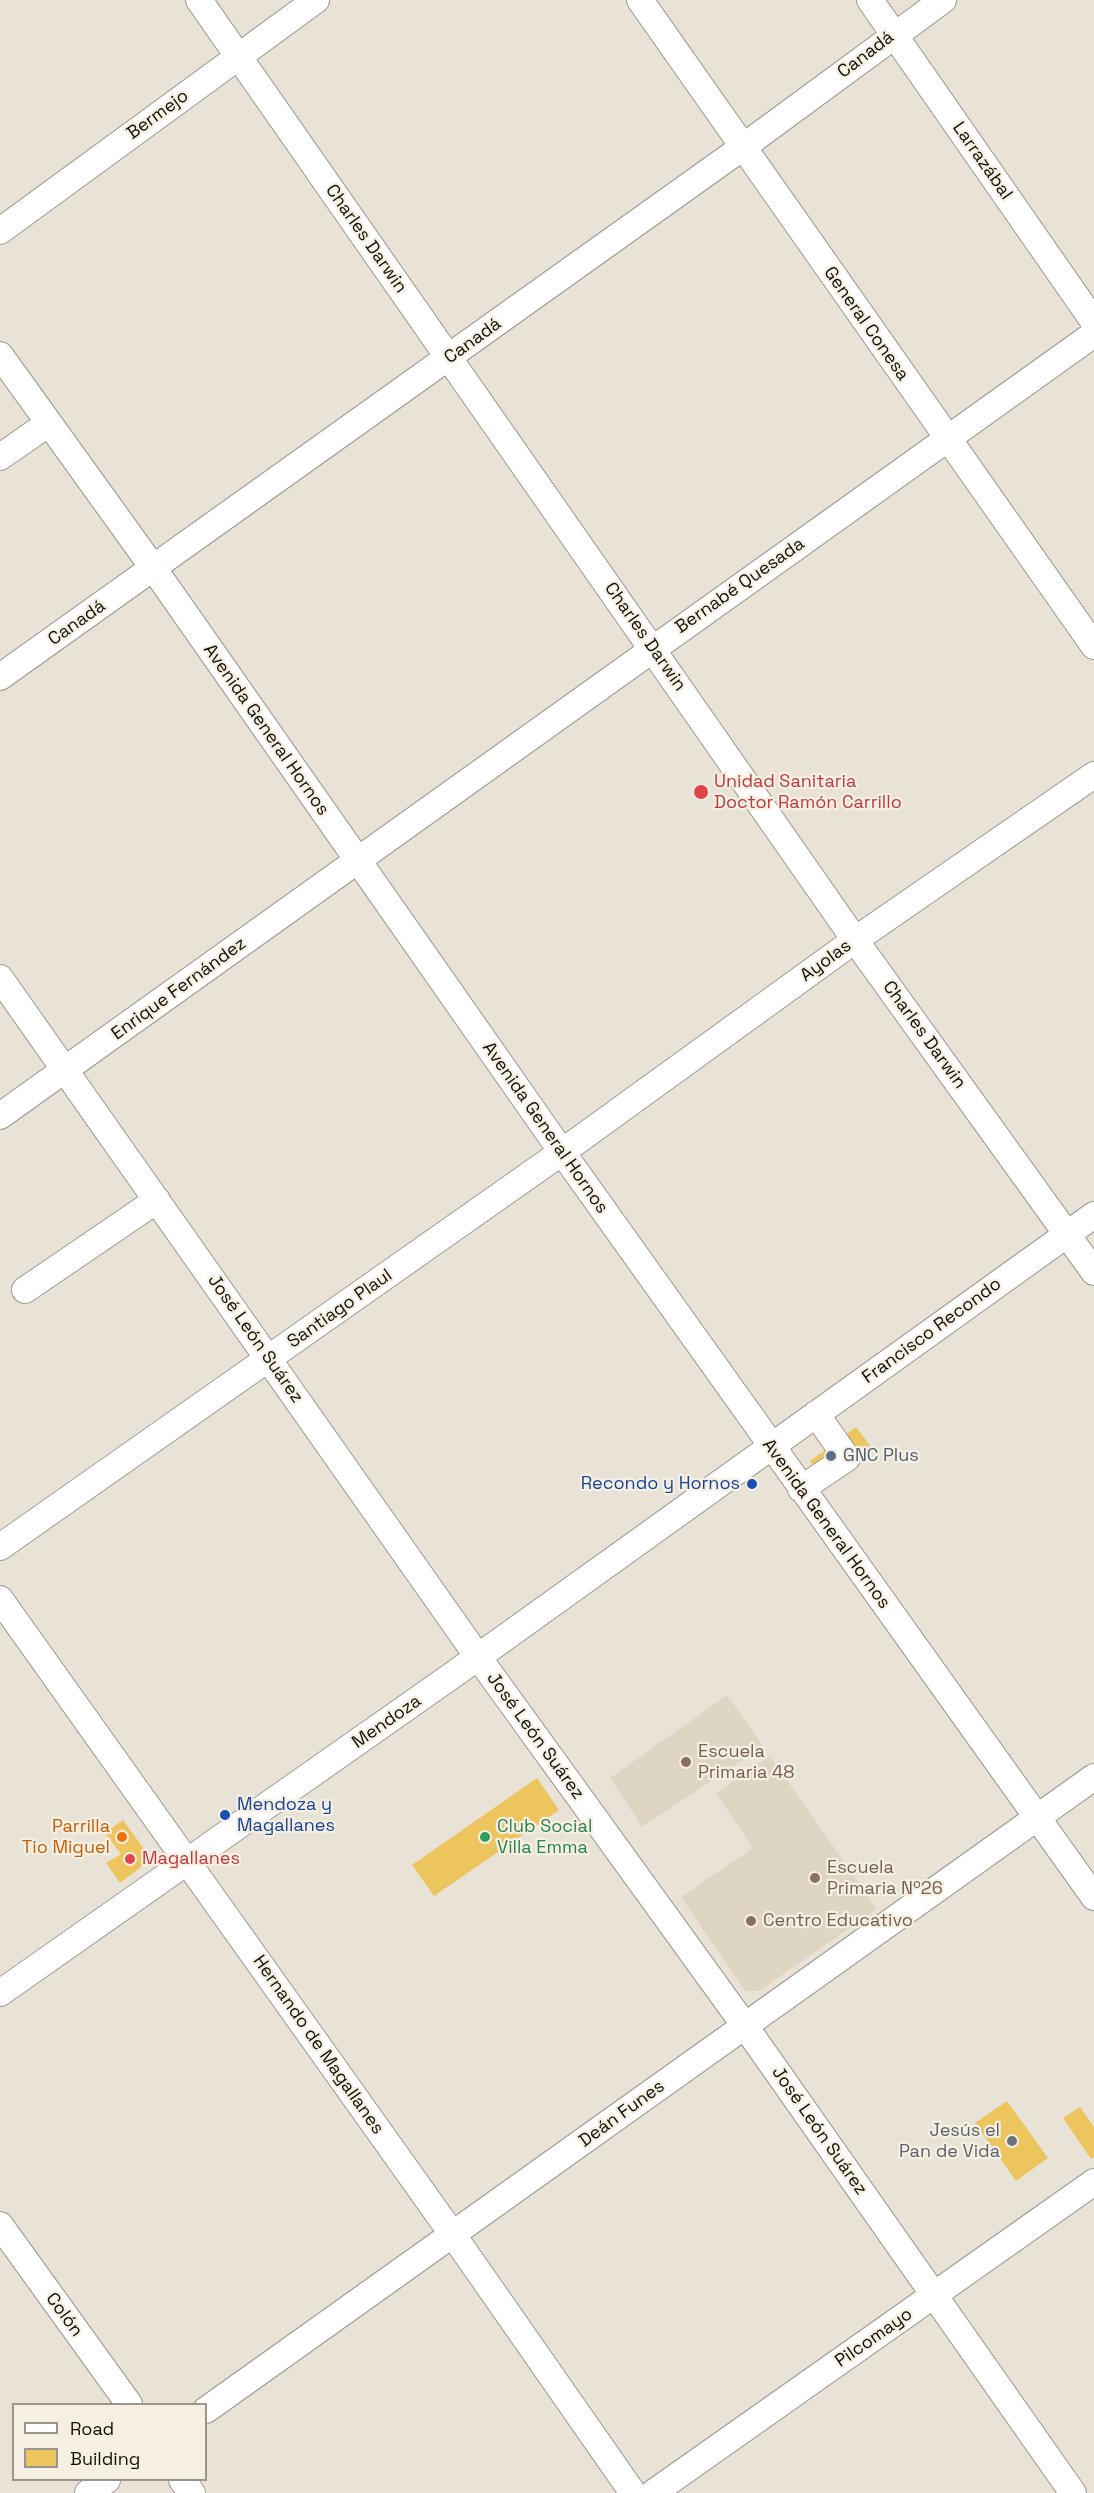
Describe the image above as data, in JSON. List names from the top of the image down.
{
  "streets": {
    "street": [
      "Canadá",
      "Bermejo",
      "Larrazábal",
      "Charles Darwin",
      "General Conesa",
      "Bernabé Quesada",
      "Avenida General Hornos",
      "Ayolas",
      "Enrique Fernández",
      "Santiago Plaul",
      "Francisco Recondo",
      "José León Suárez",
      "Mendoza",
      "Hernando de Magallanes",
      "Deán Funes",
      "Colón",
      "Pilcomayo"
    ]
  },
  "crossings": [
    ["Canadá", "Larrazábal"],
    ["Canadá", "Charles Darwin"],
    ["Canadá", "General Conesa"],
    ["Canadá", "Avenida General Hornos"],
    ["Bermejo", "Charles Darwin"],
    ["Charles Darwin", "Bernabé Quesada"],
    ["Charles Darwin", "Ayolas"],
    ["Charles Darwin", "Francisco Recondo"],
    ["General Conesa", "Bernabé Quesada"],
    ["Bernabé Quesada", "Avenida General Hornos"],
    ["Bernabé Quesada", "Enrique Fernández"],
    ["Avenida General Hornos", "Ayolas"],
    ["Avenida General Hornos", "Enrique Fernández"],
    ["Avenida General Hornos", "Santiago Plaul"],
    ["Avenida General Hornos", "Francisco Recondo"],
    ["Avenida General Hornos", "Mendoza"],
    ["Avenida General Hornos", "Deán Funes"],
    ["Ayolas", "Santiago Plaul"],
    ["Enrique Fernández", "José León Suárez"],
    ["Santiago Plaul", "José León Suárez"],
    ["Francisco Recondo", "Mendoza"],
    ["José León Suárez", "Mendoza"],
    ["José León Suárez", "Deán Funes"],
    ["José León Suárez", "Pilcomayo"],
    ["Mendoza", "Hernando de Magallanes"],
    ["Hernando de Magallanes", "Deán Funes"]
  ],
  "places": [
    "Unidad Sanitaria Doctor Ramón Carrillo",
    "GNC Plus",
    "Recondo y Hornos",
    "Escuela Primaria 48",
    "Mendoza y Magallanes",
    "Parrilla Tio Miguel",
    "Club Social Villa Emma",
    "Magallanes",
    "Escuela Primaria Nº26",
    "Centro Educativo",
    "Jesús el Pan de Vida"
  ],
  "legend": ["Road", "Building"]
}
